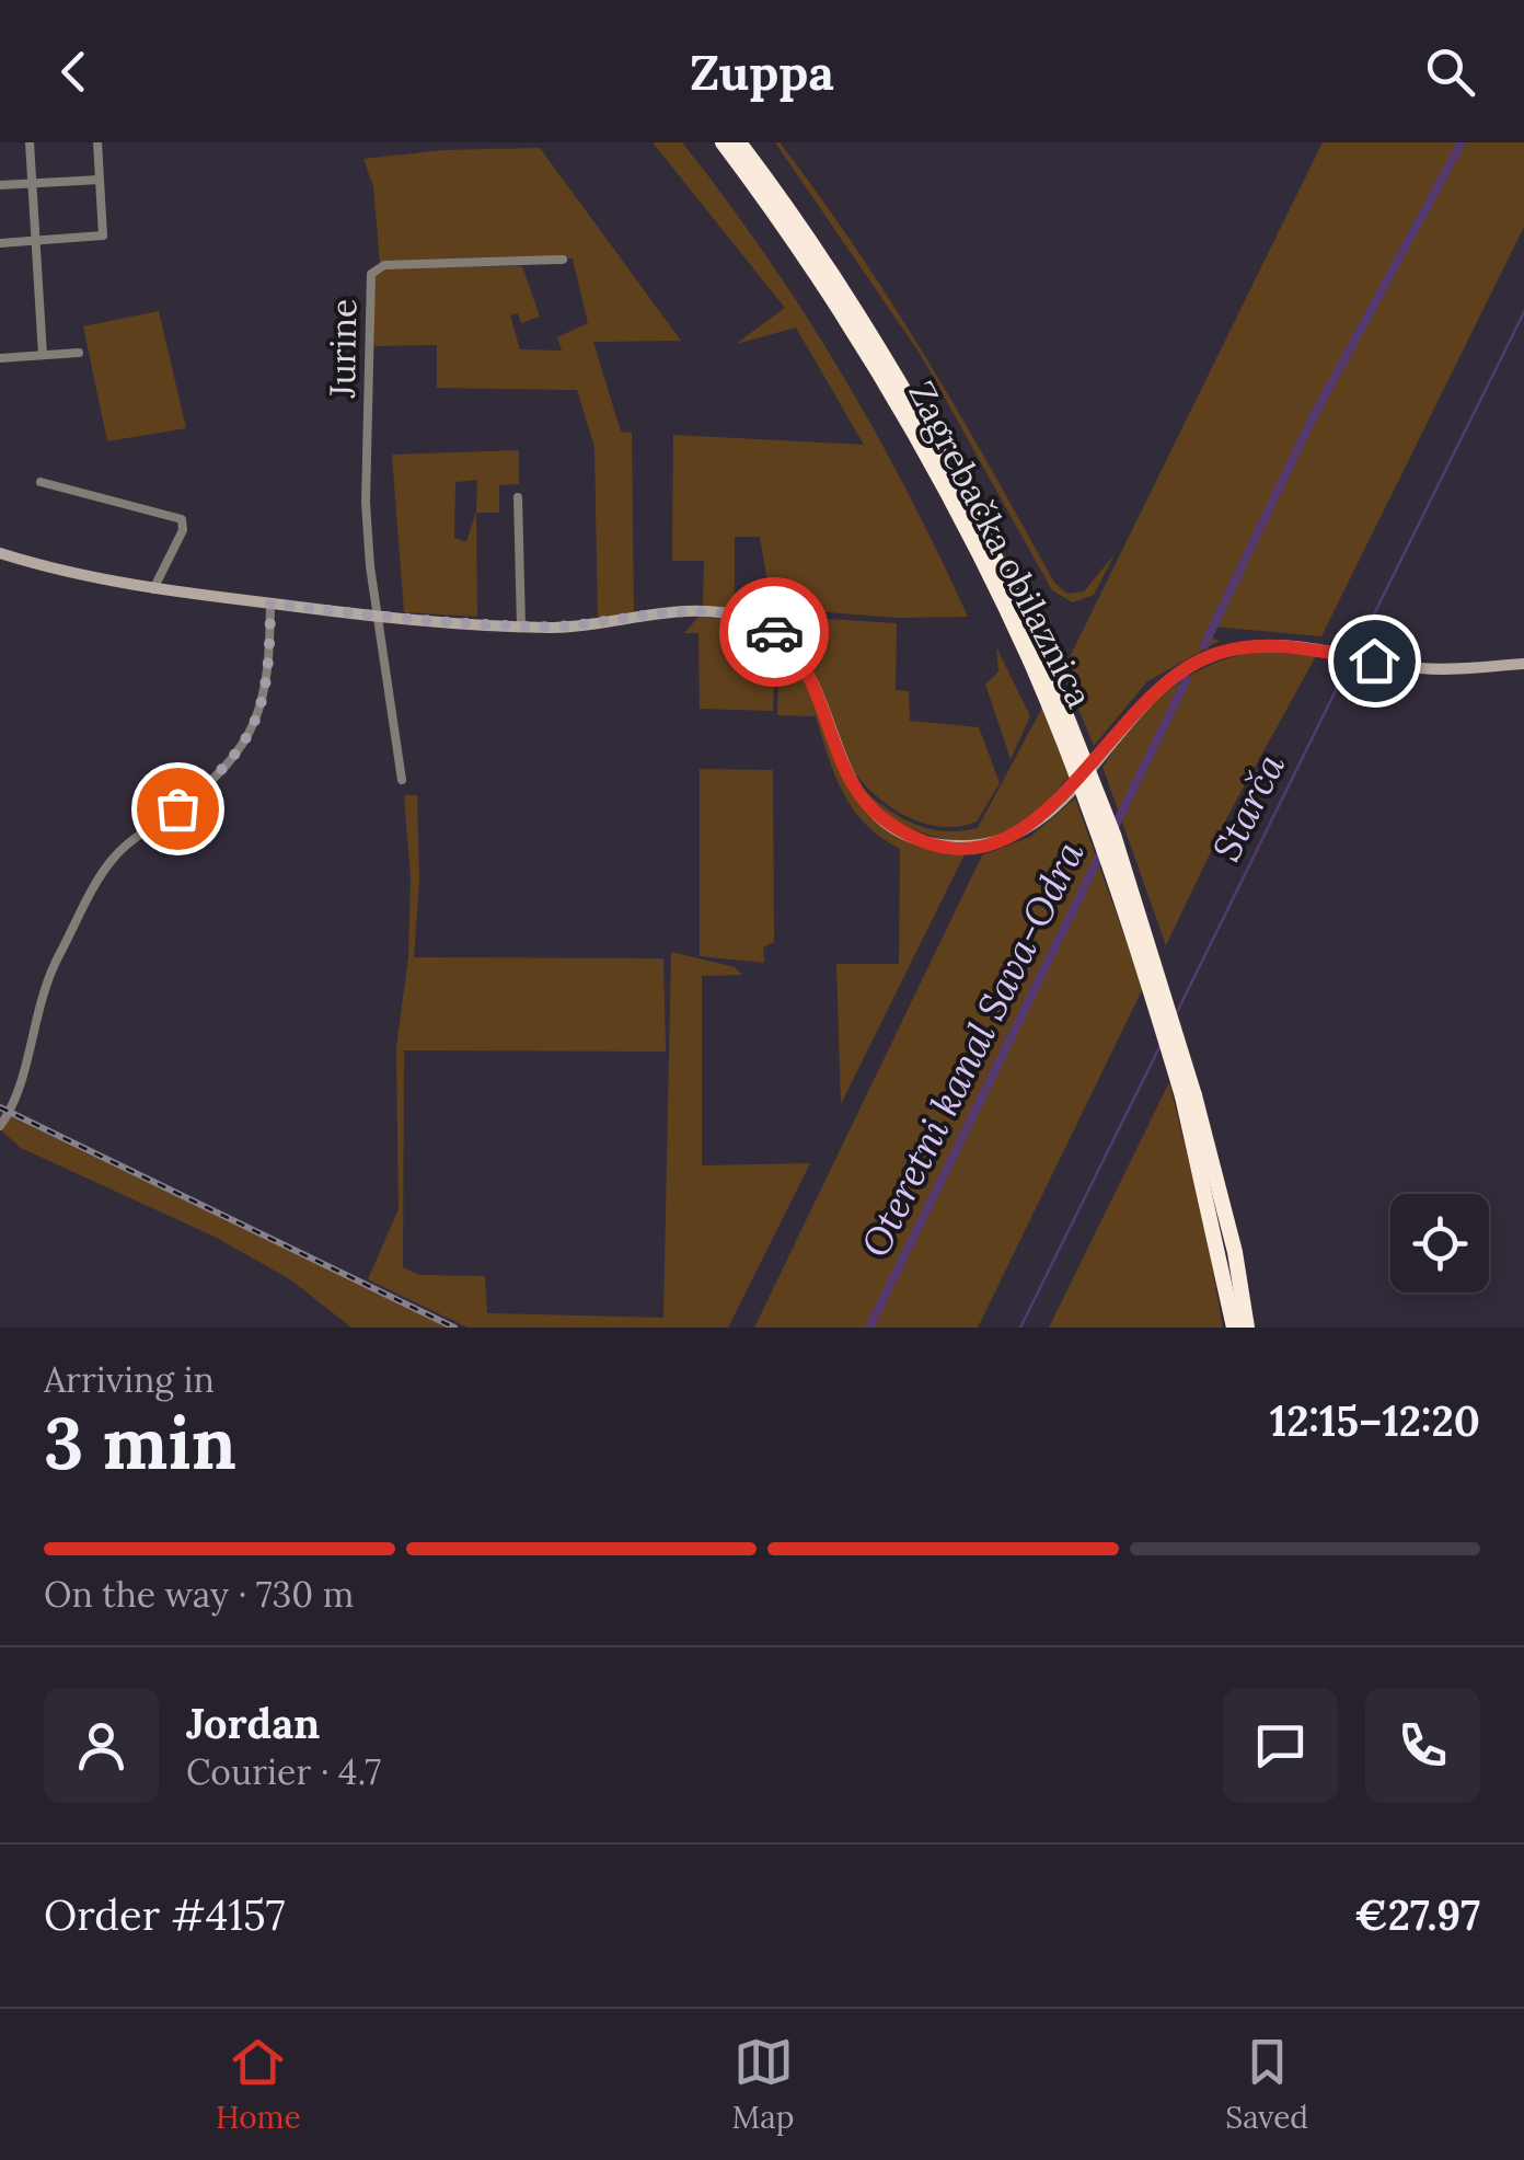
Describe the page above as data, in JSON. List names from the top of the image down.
{
  "streets": {
    "highway": ["Zagrebačka obilaznica"],
    "street": ["Jurine"]
  },
  "water": ["Starča", "Oteretni kanal Sava-Odra"],
  "page": {
    "header": "Zuppa",
    "heading": ["3 min", "Arriving in", "12:15–12:20"],
    "panel": [
      "Jordan",
      "Courier · 4.7",
      "Order #4157",
      "€27.97"
    ],
    "bar": "On the way · 730 m",
    "tabs": ["Home", "Map", "Saved"]
  }
}
